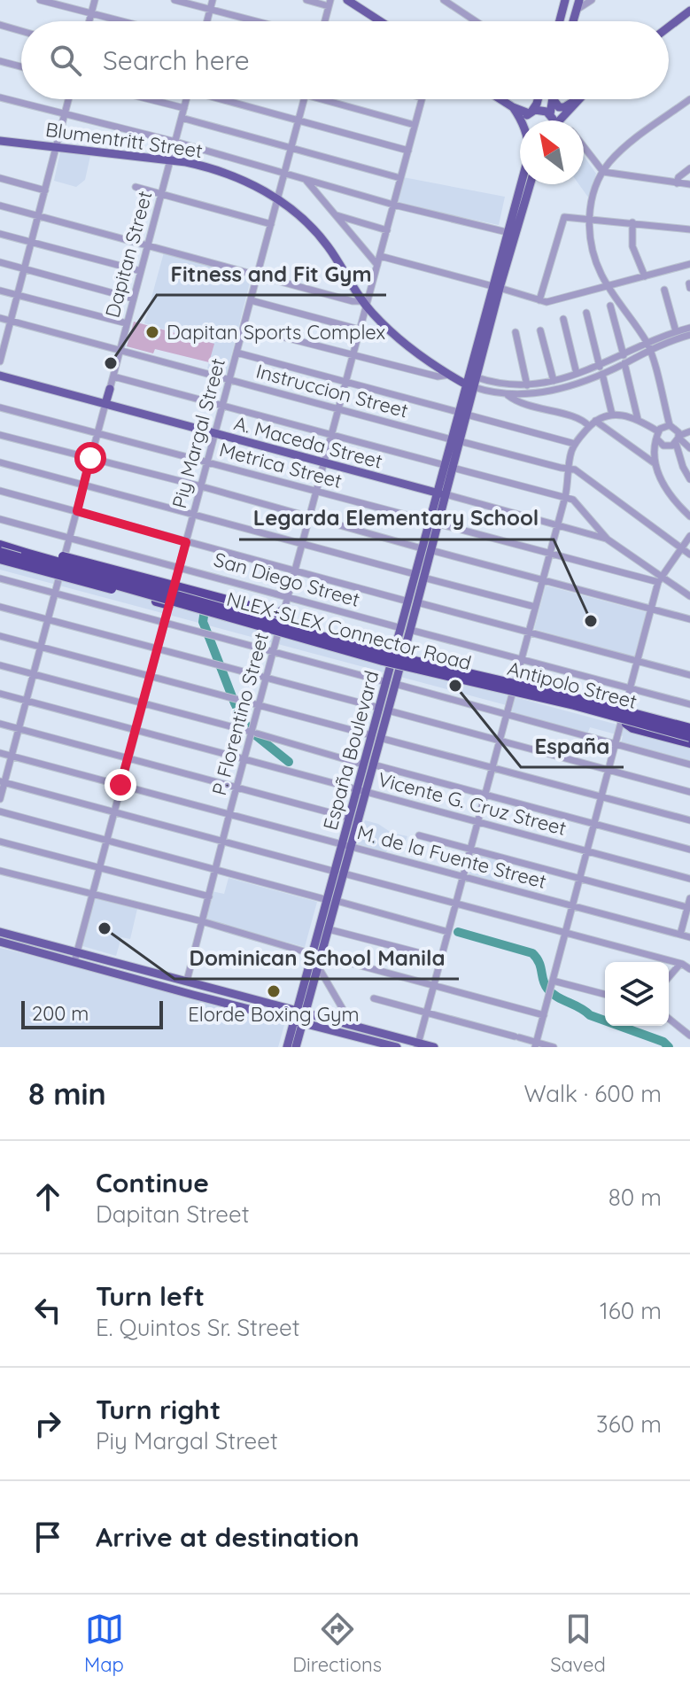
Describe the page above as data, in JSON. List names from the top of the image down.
{
  "streets": {
    "highway": ["NLEX-SLEX Connector Road"],
    "main road": [
      "Blumentritt Street",
      "Dapitan Street",
      "A. Maceda Street",
      "España Boulevard"
    ],
    "street": [
      "Instruccion Street",
      "Piy Margal Street",
      "Metrica Street",
      "San Diego Street",
      "Antipolo Street",
      "P. Florentino Street",
      "Vicente G. Cruz Street",
      "M. de la Fuente Street"
    ]
  },
  "crossings": [
    ["Blumentritt Street", "Dapitan Street"],
    ["Blumentritt Street", "Piy Margal Street"],
    ["Blumentritt Street", "P. Florentino Street"],
    ["Blumentritt Street", "España Boulevard"],
    ["Dapitan Street", "Instruccion Street"],
    ["Dapitan Street", "A. Maceda Street"],
    ["Dapitan Street", "Metrica Street"],
    ["Dapitan Street", "San Diego Street"],
    ["Dapitan Street", "Vicente G. Cruz Street"],
    ["Dapitan Street", "M. de la Fuente Street"],
    ["Instruccion Street", "Piy Margal Street"],
    ["Instruccion Street", "P. Florentino Street"],
    ["Instruccion Street", "España Boulevard"],
    ["Piy Margal Street", "A. Maceda Street"],
    ["Piy Margal Street", "Metrica Street"],
    ["Piy Margal Street", "San Diego Street"],
    ["Piy Margal Street", "Antipolo Street"],
    ["Piy Margal Street", "Vicente G. Cruz Street"],
    ["Piy Margal Street", "M. de la Fuente Street"],
    ["A. Maceda Street", "P. Florentino Street"],
    ["A. Maceda Street", "España Boulevard"],
    ["Metrica Street", "P. Florentino Street"],
    ["Metrica Street", "España Boulevard"],
    ["San Diego Street", "P. Florentino Street"],
    ["San Diego Street", "España Boulevard"],
    ["NLEX-SLEX Connector Road", "Antipolo Street"],
    ["Antipolo Street", "P. Florentino Street"],
    ["Antipolo Street", "España Boulevard"],
    ["P. Florentino Street", "Vicente G. Cruz Street"],
    ["P. Florentino Street", "M. de la Fuente Street"],
    ["España Boulevard", "Vicente G. Cruz Street"],
    ["España Boulevard", "M. de la Fuente Street"]
  ],
  "places": [
    "Dapitan Sports Complex",
    "Fitness and Fit Gym",
    "Legarda Elementary School",
    "España",
    "Dominican School Manila",
    "Elorde Boxing Gym"
  ],
  "scale_bar": "200 m",
  "north": "top left",
  "page": {
    "search": "Search here",
    "scale": "200 m",
    "heading": ["8 min", "Walk · 600 m"],
    "list": [
      ["Continue", "Dapitan Street", "80 m"],
      ["Turn left", "E. Quintos Sr. Street", "160 m"],
      ["Turn right", "Piy Margal Street", "360 m"],
      "Arrive at destination"
    ],
    "nav": ["Map", "Directions", "Saved"]
  }
}
